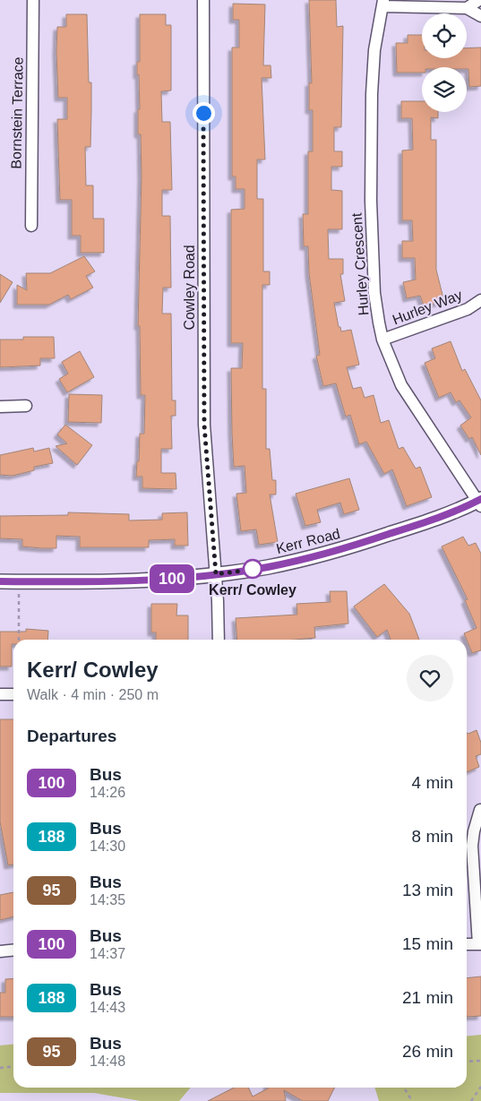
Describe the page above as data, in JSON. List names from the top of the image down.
{
  "streets": {
    "street": [
      "Bornstein Terrace",
      "Hurley Crescent",
      "Cowley Road",
      "Hurley Way",
      "Kerr Road"
    ]
  },
  "crossings": [
    ["Hurley Crescent", "Hurley Way"],
    ["Hurley Crescent", "Kerr Road"],
    ["Cowley Road", "Kerr Road"]
  ],
  "places": ["Kerr/ Cowley"],
  "lines": ["bus line 100"],
  "page": {
    "on_map": "100",
    "heading": [
      ["Kerr/ Cowley", "Walk · 4 min · 250 m"],
      "Departures"
    ],
    "list": [
      {
        "mark": "100",
        "name": "Bus",
        "note": "14:26",
        "value": "4 min"
      },
      {
        "mark": "188",
        "name": "Bus",
        "note": "14:30",
        "value": "8 min"
      },
      {
        "mark": "95",
        "name": "Bus",
        "note": "14:35",
        "value": "13 min"
      },
      {
        "mark": "100",
        "name": "Bus",
        "note": "14:37",
        "value": "15 min"
      },
      {
        "mark": "188",
        "name": "Bus",
        "note": "14:43",
        "value": "21 min"
      },
      {
        "mark": "95",
        "name": "Bus",
        "note": "14:48",
        "value": "26 min"
      }
    ]
  }
}
